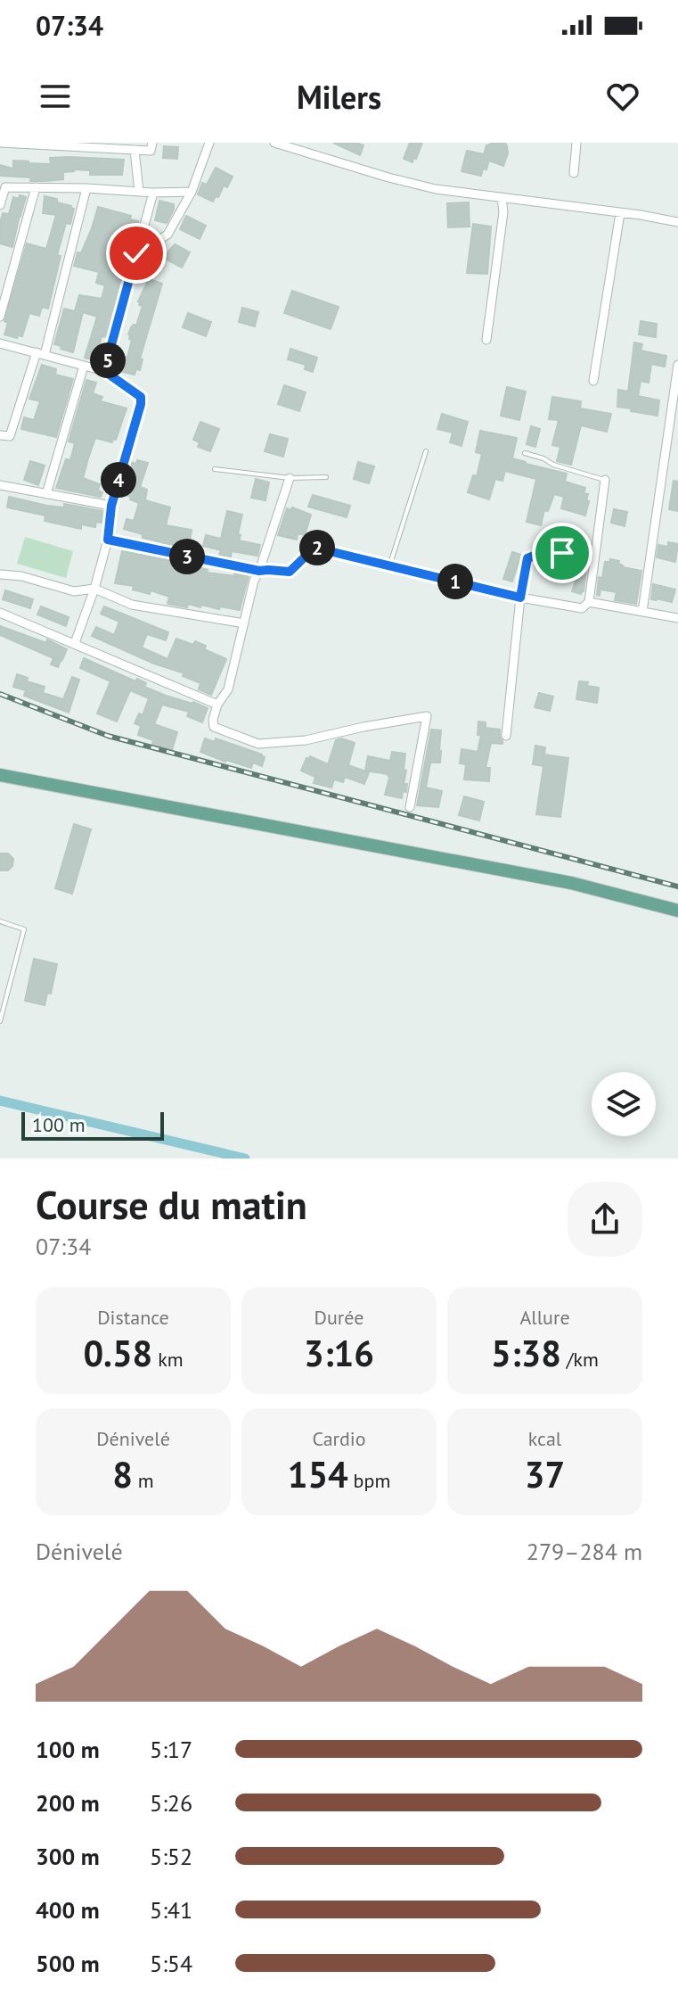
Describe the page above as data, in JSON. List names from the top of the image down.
{
  "scale_bar": "100 m",
  "page": {
    "status": "07:34",
    "header": "Milers",
    "pins": [
      "5",
      "4",
      "2",
      "3",
      "1"
    ],
    "scale": "100 m",
    "heading": ["Course du matin", "07:34"],
    "stats": [
      ["Distance", "0.58 km"],
      ["Durée", "3:16"],
      ["Allure", "5:38 /km"],
      ["Dénivelé", "8 m"],
      ["Cardio", "154 bpm"],
      ["kcal", "37"]
    ],
    "chart": ["Dénivelé", "279–284 m"],
    "list": [
      {
        "name": "100 m",
        "note": "5:17"
      },
      {
        "name": "200 m",
        "note": "5:26"
      },
      {
        "name": "300 m",
        "note": "5:52"
      },
      {
        "name": "400 m",
        "note": "5:41"
      },
      {
        "name": "500 m",
        "note": "5:54"
      }
    ]
  }
}
